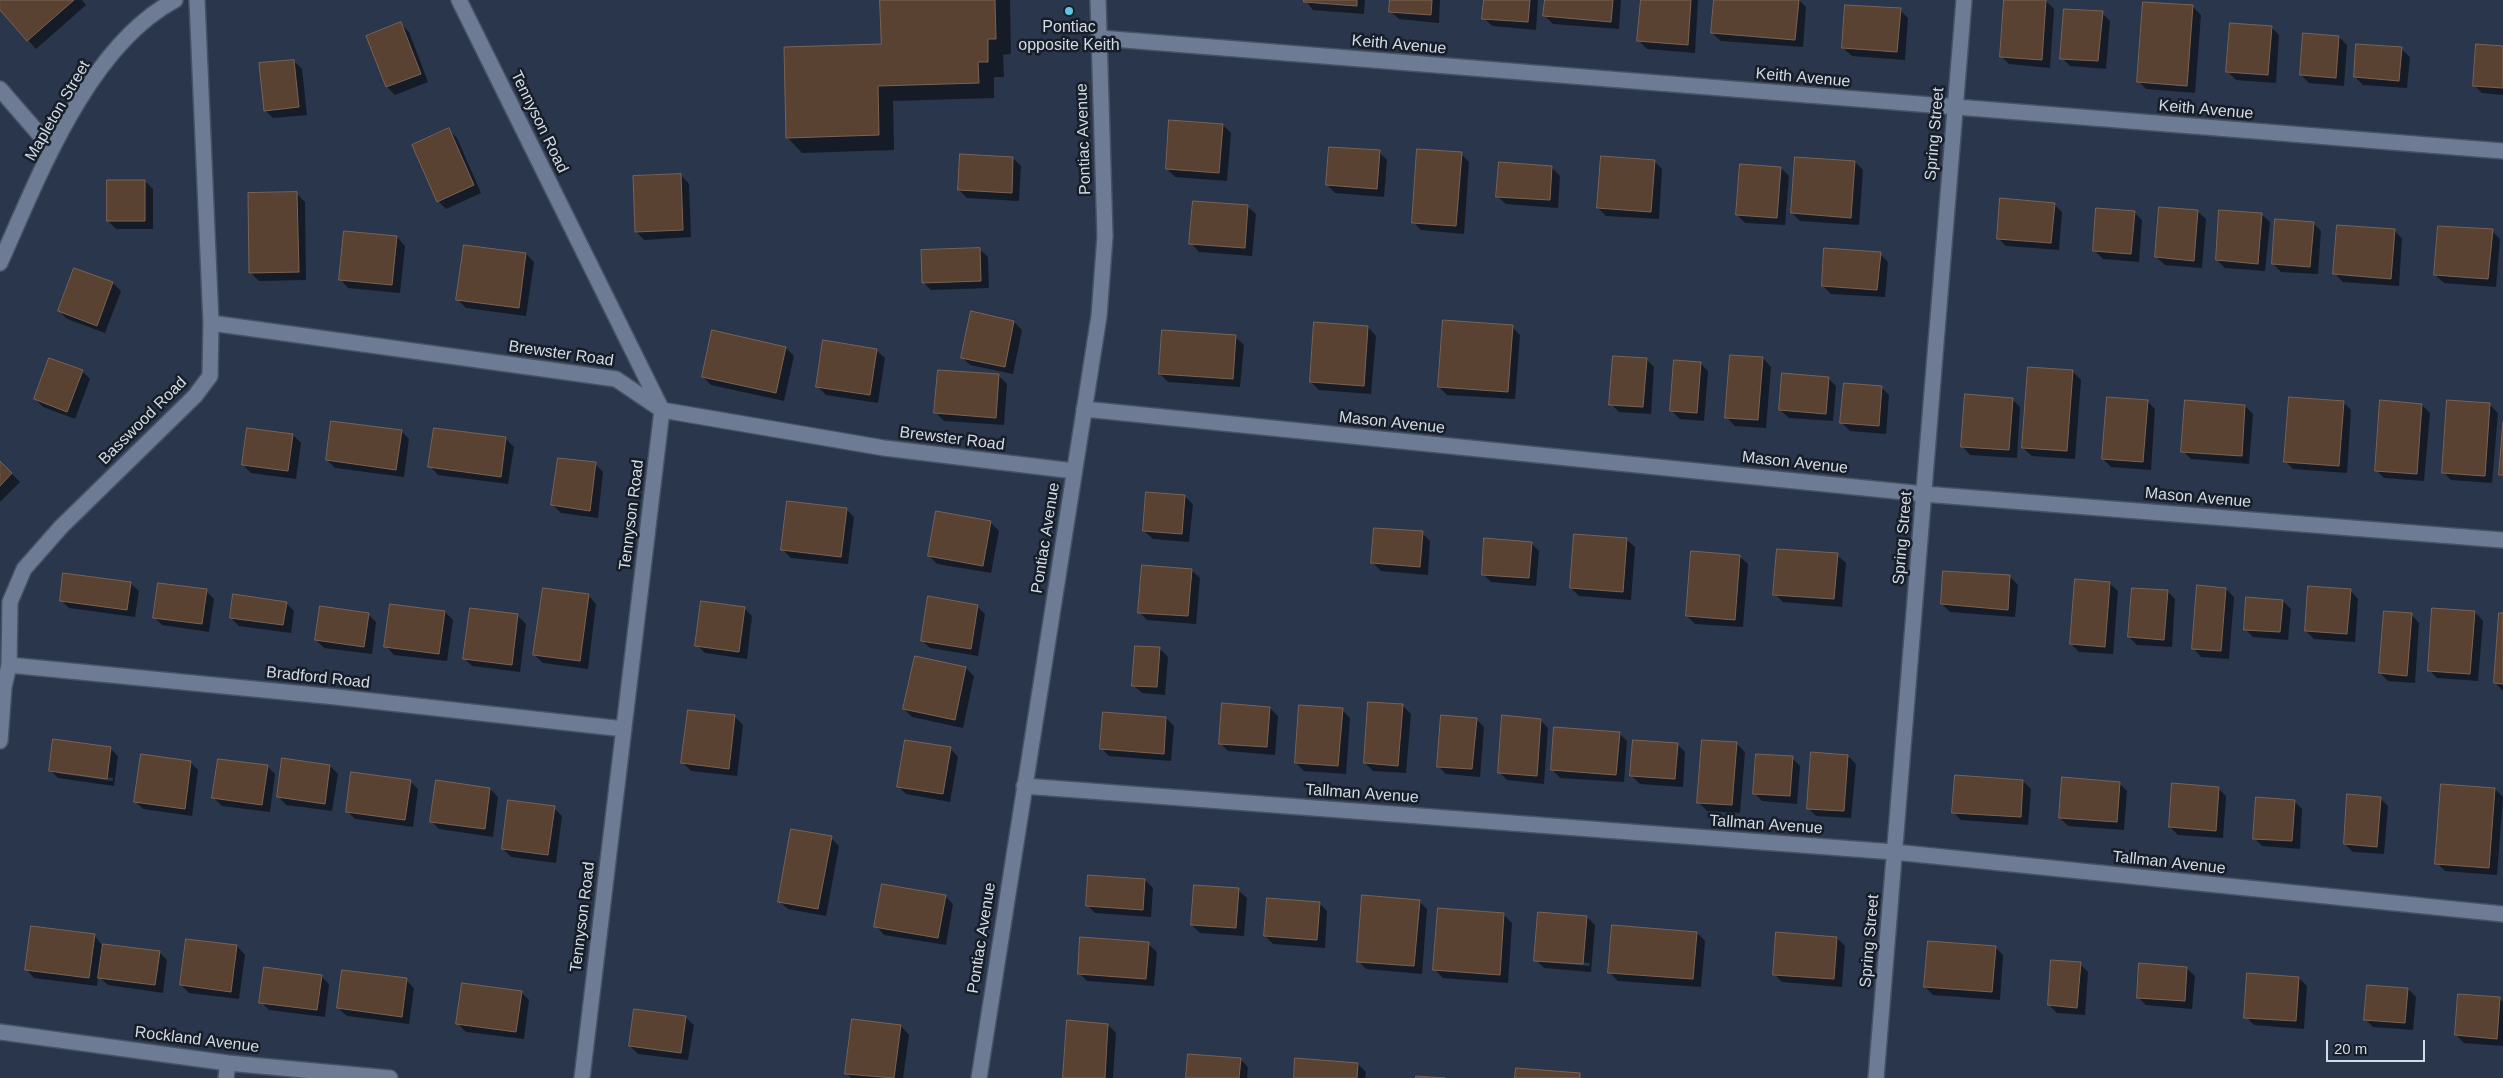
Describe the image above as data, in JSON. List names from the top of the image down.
{
  "streets": {
    "street": [
      "Keith Avenue",
      "Mapleton Street",
      "Tennyson Road",
      "Spring Street",
      "Pontiac Avenue",
      "Brewster Road",
      "Basswood Road",
      "Mason Avenue",
      "Bradford Road",
      "Tallman Avenue",
      "Rockland Avenue"
    ]
  },
  "crossings": [
    ["Keith Avenue", "Spring Street"],
    ["Keith Avenue", "Pontiac Avenue"],
    ["Tennyson Road", "Brewster Road"],
    ["Tennyson Road", "Bradford Road"],
    ["Spring Street", "Mason Avenue"],
    ["Spring Street", "Tallman Avenue"],
    ["Pontiac Avenue", "Brewster Road"],
    ["Pontiac Avenue", "Mason Avenue"],
    ["Pontiac Avenue", "Tallman Avenue"],
    ["Brewster Road", "Basswood Road"],
    ["Basswood Road", "Bradford Road"]
  ],
  "places": ["Pontiac opposite Keith"],
  "scale_bar": "20 m"
}
